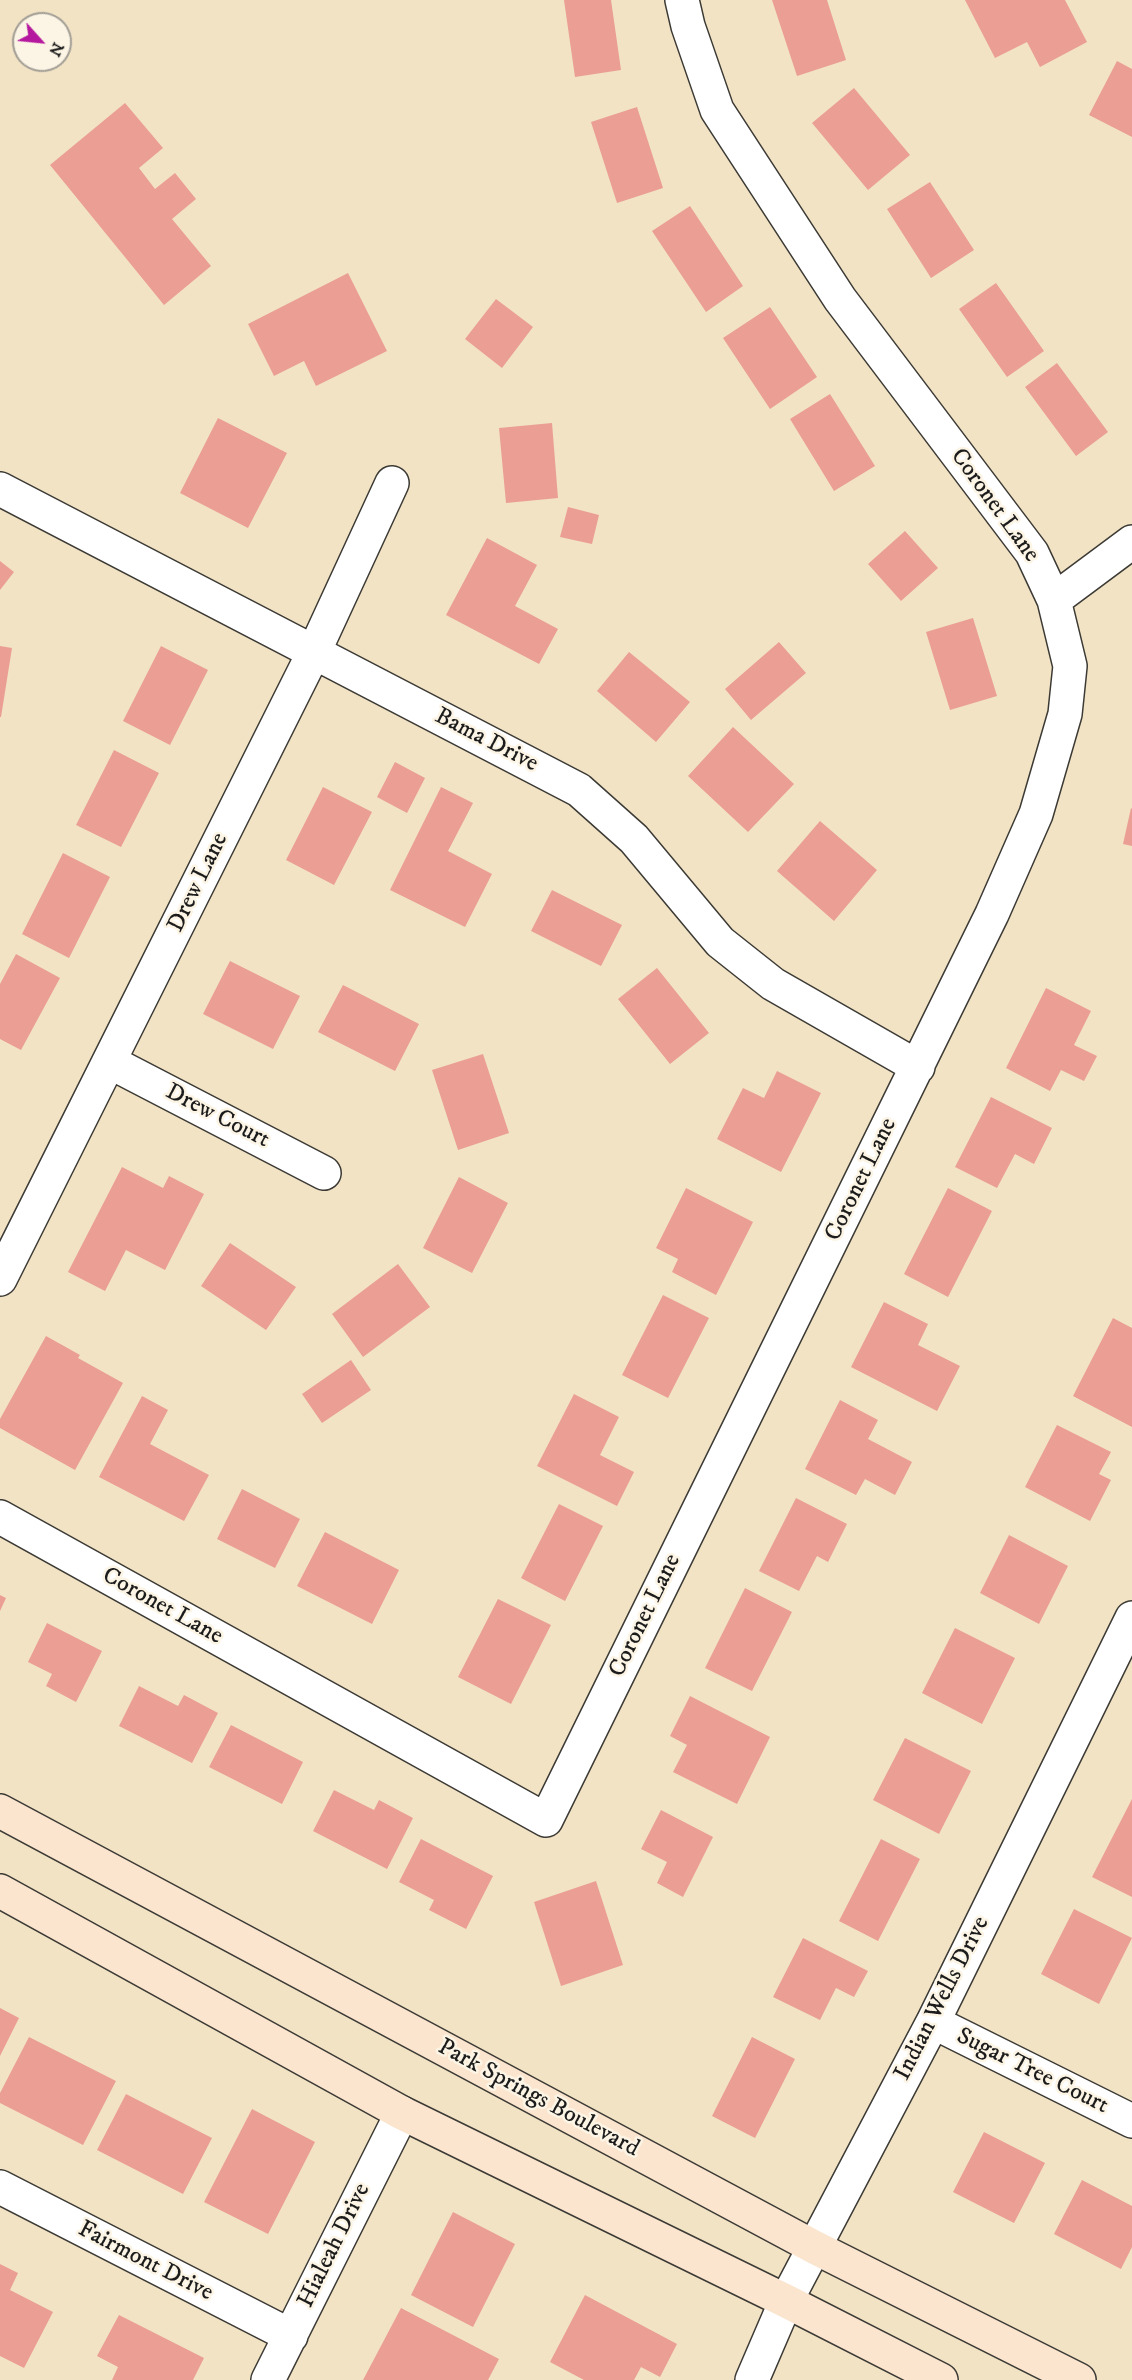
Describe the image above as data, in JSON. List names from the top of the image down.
{
  "streets": {
    "main road": ["Park Springs Boulevard"],
    "street": [
      "Coronet Lane",
      "Bama Drive",
      "Drew Lane",
      "Drew Court",
      "Indian Wells Drive",
      "Sugar Tree Court",
      "Hialeah Drive",
      "Fairmont Drive"
    ]
  },
  "crossings": [
    ["Coronet Lane", "Bama Drive"],
    ["Bama Drive", "Drew Lane"],
    ["Drew Lane", "Drew Court"],
    ["Indian Wells Drive", "Sugar Tree Court"],
    ["Indian Wells Drive", "Park Springs Boulevard"],
    ["Hialeah Drive", "Fairmont Drive"]
  ],
  "north": "bottom right"
}
